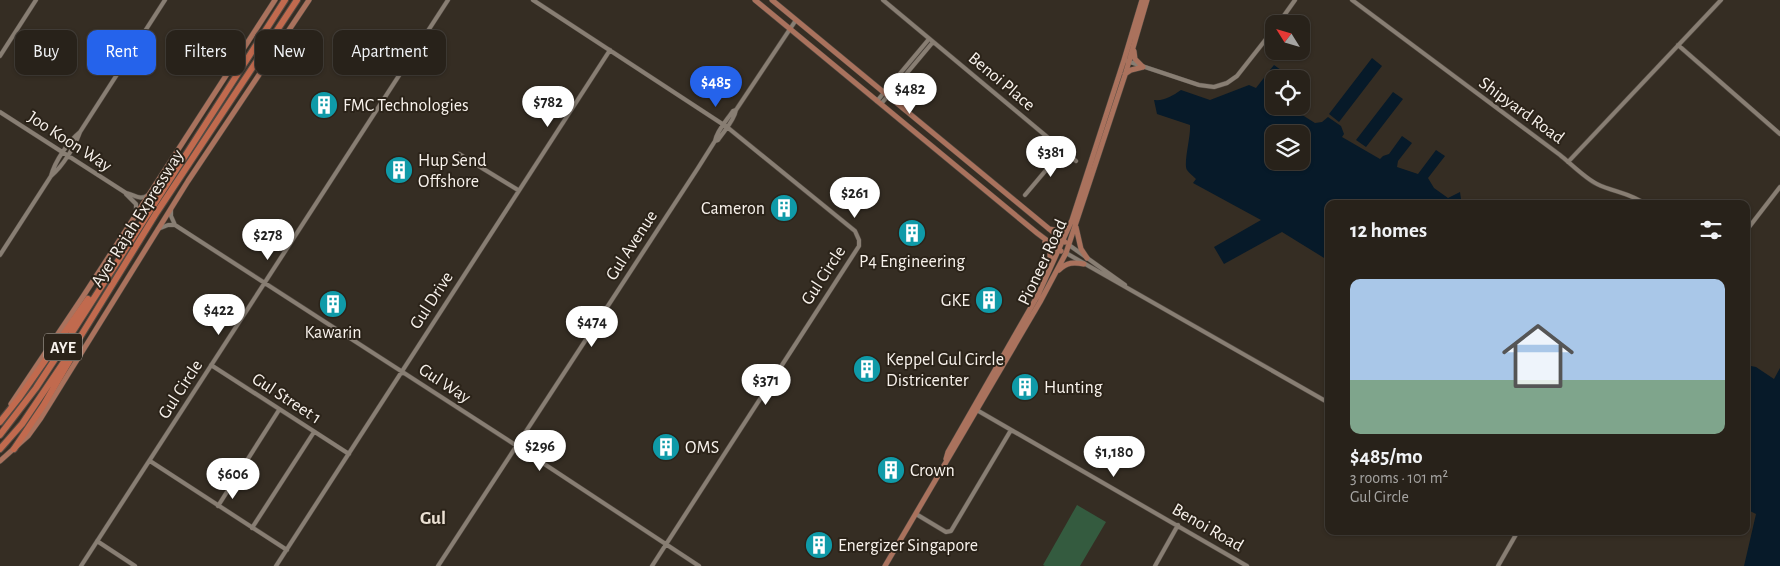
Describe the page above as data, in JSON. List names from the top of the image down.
{
  "streets": {
    "highway": ["Ayer Rajah Expressway", "AYE"],
    "main road": ["Pioneer Road"],
    "street": [
      "Benoi Place",
      "Shipyard Road",
      "Joo Koon Way",
      "Gul Avenue",
      "Gul Circle",
      "Gul Drive",
      "Gul Way",
      "Gul Street 1",
      "Benoi Road"
    ]
  },
  "crossings": [
    ["Gul Avenue", "Gul Circle"],
    ["Gul Avenue", "Gul Way"],
    ["Pioneer Road", "Benoi Road"],
    ["Gul Circle", "Gul Drive"],
    ["Gul Circle", "Gul Way"],
    ["Gul Circle", "Gul Street 1"],
    ["Gul Drive", "Gul Way"],
    ["Gul Drive", "Gul Street 1"]
  ],
  "districts": ["Gul"],
  "places": {
    "building": [
      "FMC Technologies",
      "Hup Send Offshore",
      "Cameron",
      "P4 Engineering",
      "GKE",
      "Kawarin",
      "Keppel Gul Circle Districenter",
      "Hunting",
      "OMS",
      "Crown",
      "Energizer Singapore"
    ]
  },
  "north": "top left",
  "page": {
    "chip": [
      "Buy",
      "Rent",
      "Filters",
      "New",
      "Apartment"
    ],
    "price": [
      "$485",
      "$482",
      "$782",
      "$381",
      "$261",
      "$278",
      "$422",
      "$474",
      "$371",
      "$296",
      "$1,180",
      "$606"
    ],
    "heading": "12 homes",
    "list": [
      {
        "name": "$485/mo",
        "note": "3 rooms · 101 m² · Gul Circle"
      }
    ]
  }
}
